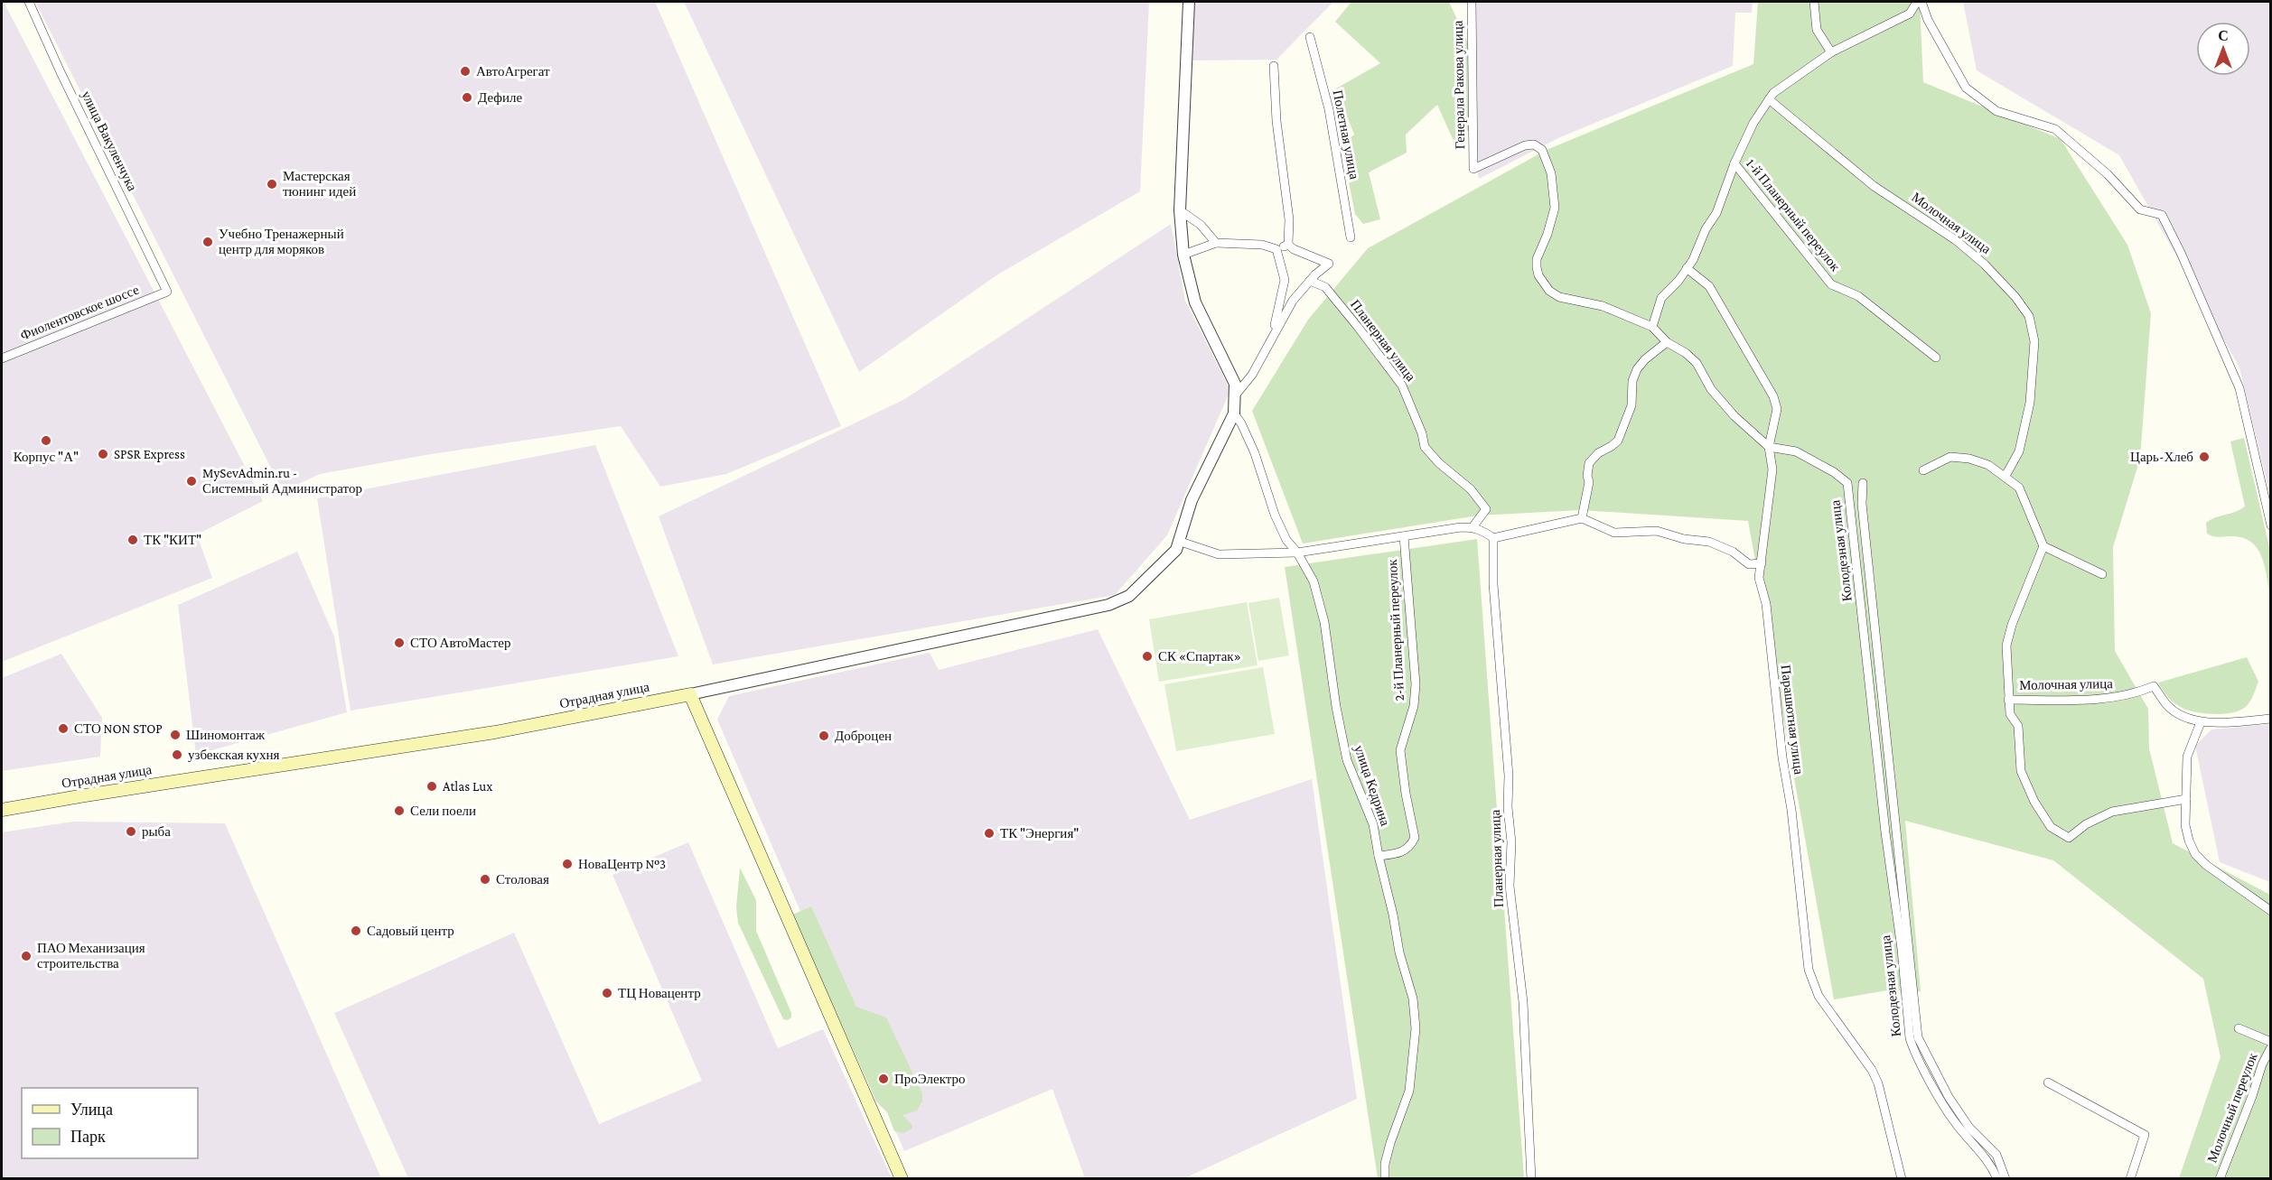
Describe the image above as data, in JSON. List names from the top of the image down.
{
  "streets": {
    "main road": ["Отрадная улица"],
    "street": [
      "Генерала Ракова улица",
      "Полетная улица",
      "улица Вакуленчука",
      "1-й Планерный переулок",
      "Молочная улица",
      "Фиолентовское шоссе",
      "Планерная улица",
      "Колодезная улица",
      "2-й Планерный переулок",
      "Парашютная улица",
      "улица Кедрина",
      "Молочный переулок"
    ]
  },
  "crossings": [
    ["улица Вакуленчука", "Фиолентовское шоссе"],
    ["Колодезная улица", "Парашютная улица"],
    ["2-й Планерный переулок", "улица Кедрина"]
  ],
  "places": [
    "АвтоАгрегат",
    "Дефиле",
    "Мастерская тюнинг идей",
    "Учебно Тренажерный центр для моряков",
    "Корпус \"А\"",
    "SPSR Express",
    "Царь-Хлеб",
    "MySevAdmin.ru - Системный Администратор",
    "ТК \"КИТ\"",
    "СТО АвтоМастер",
    "СК «Спартак»",
    "СТО NON STOP",
    "Шиномонтаж",
    "Доброцен",
    "узбекская кухня",
    "Atlas Lux",
    "Сели поели",
    "рыба",
    "ТК \"Энергия\"",
    "НоваЦентр №3",
    "Столовая",
    "Садовый центр",
    "ПАО Механизация строительства",
    "ТЦ Новацентр",
    "ПроЭлектро"
  ],
  "legend": ["Улица", "Парк"],
  "north": "top"
}
